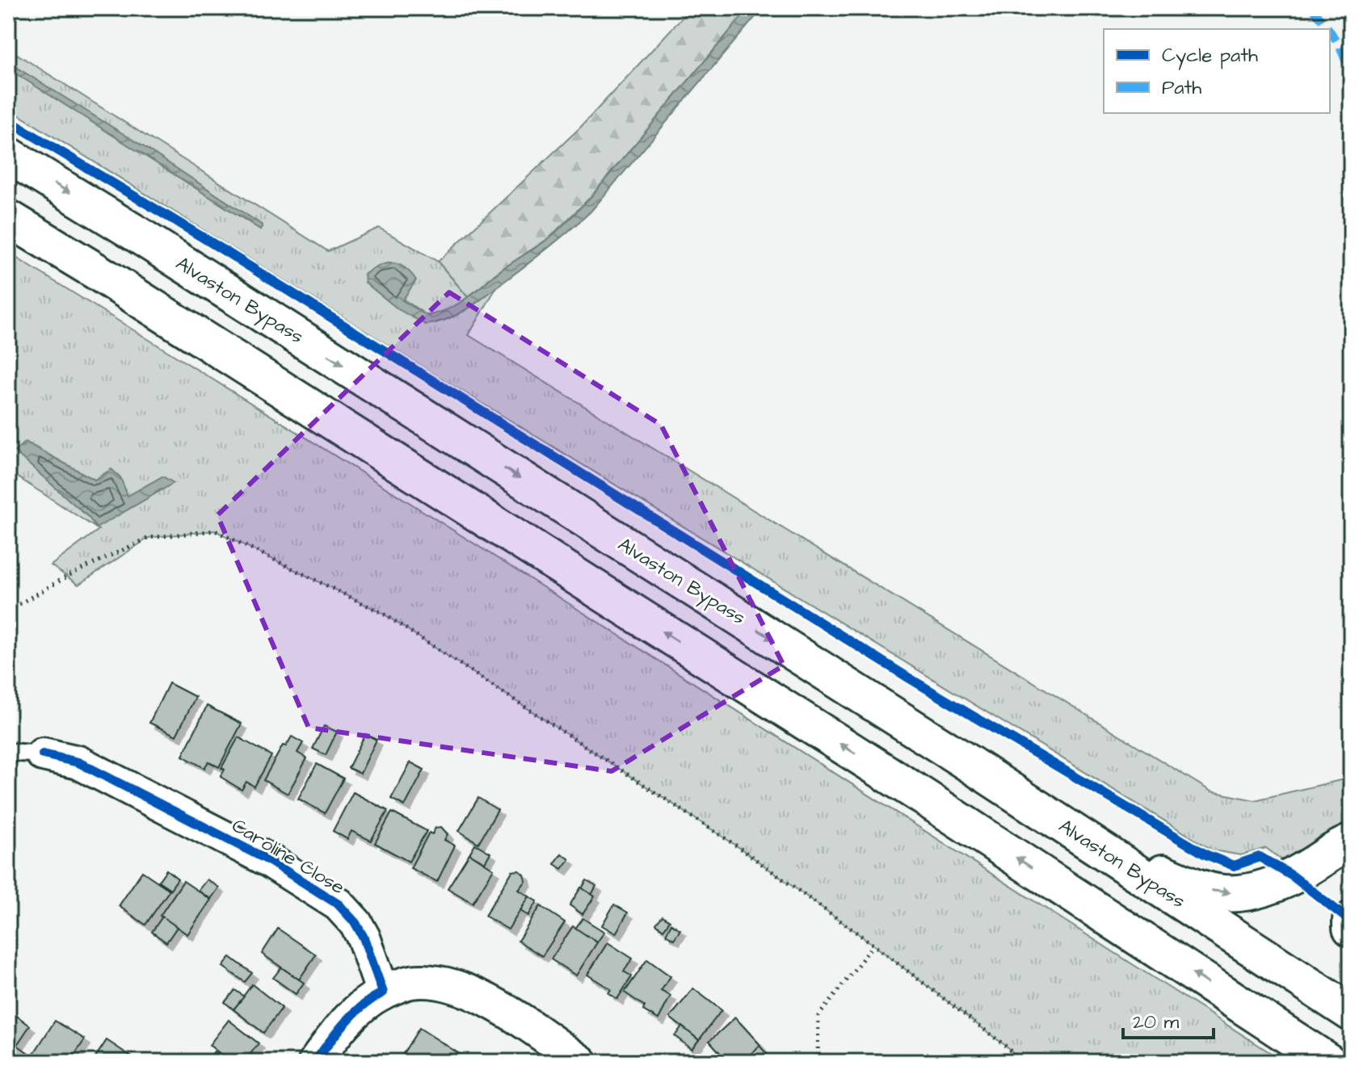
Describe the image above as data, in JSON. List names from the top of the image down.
{
  "streets": {
    "highway": ["Alvaston Bypass"],
    "street": ["Caroline Close"]
  },
  "legend": ["Cycle path", "Path"],
  "scale_bar": "20 m"
}
